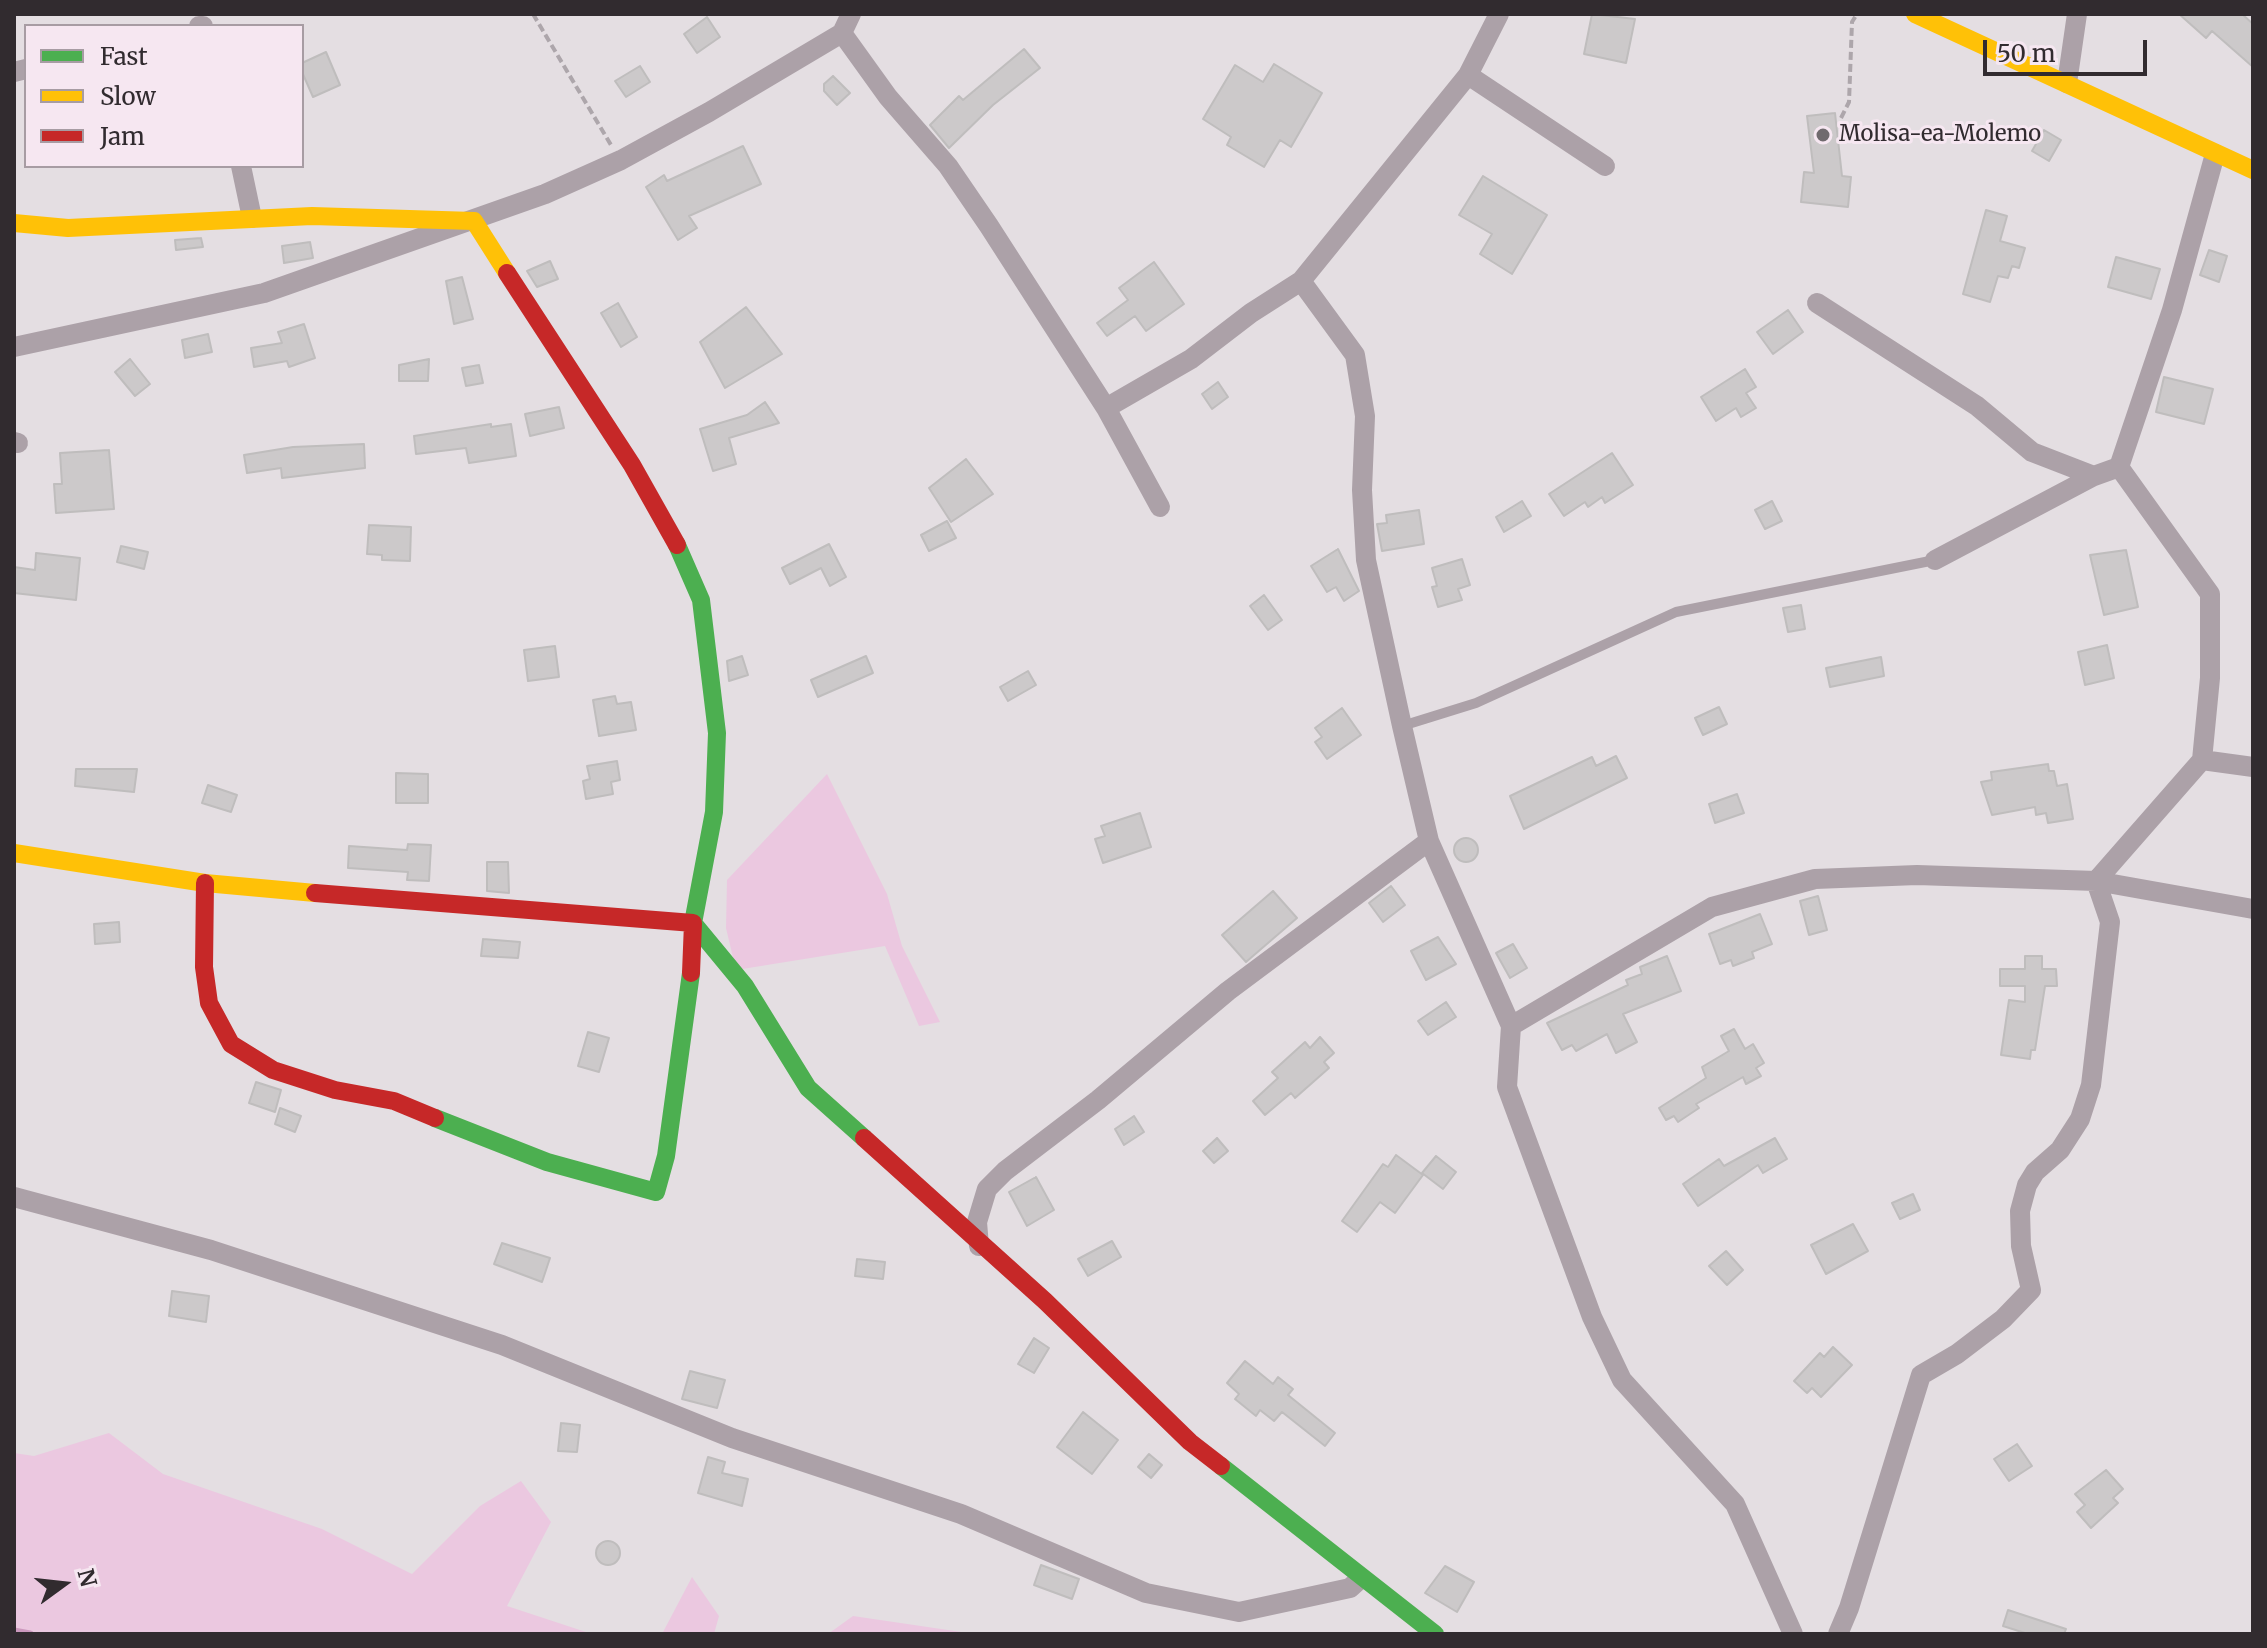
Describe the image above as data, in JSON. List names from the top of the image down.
{
  "places": ["Molisa-ea-Molemo"],
  "legend": ["Fast", "Slow", "Jam"],
  "scale_bar": "50 m",
  "north": "right"
}
